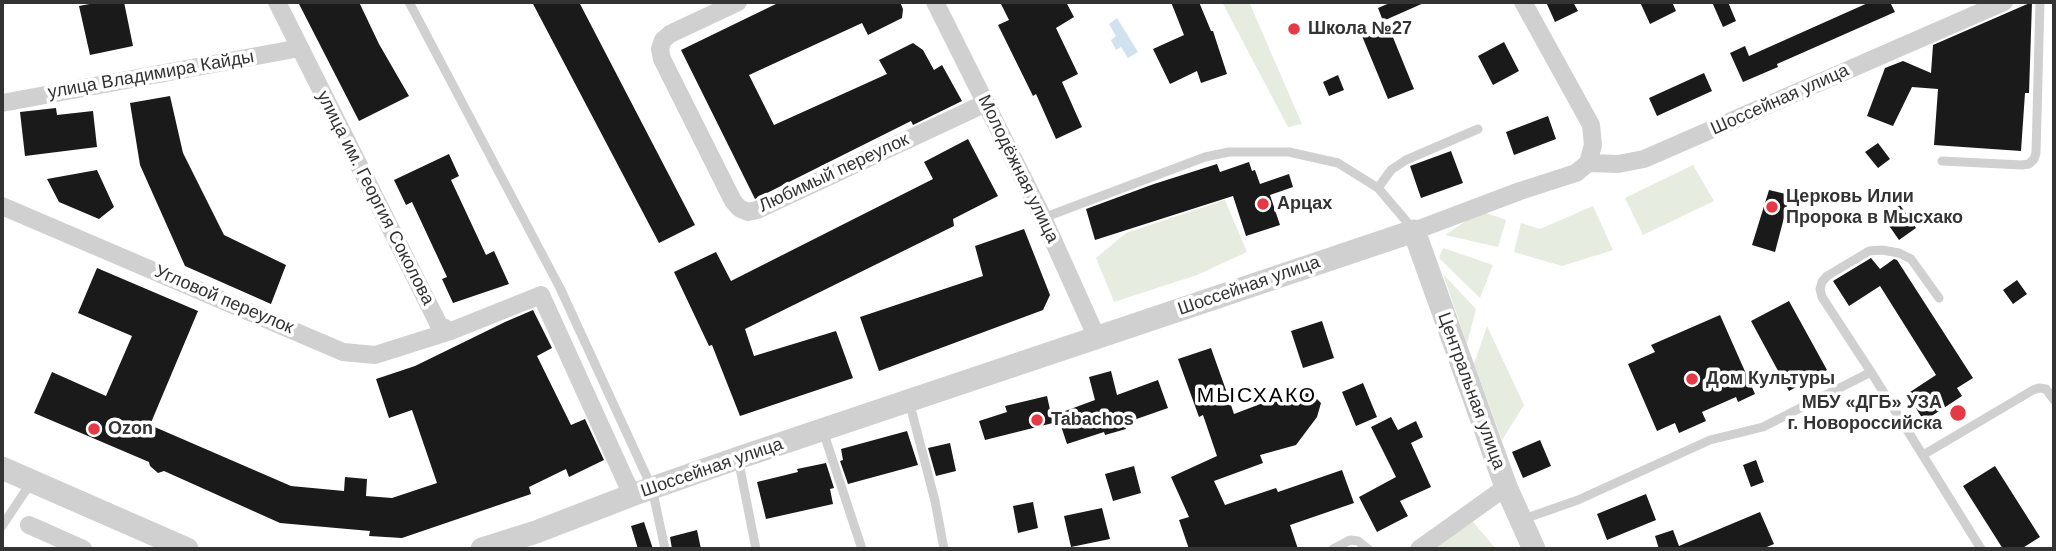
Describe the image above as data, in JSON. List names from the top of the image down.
{
  "streets": {
    "street": [
      "улица Владимира Кайды",
      "Шоссейная улица",
      "Молодёжная улица",
      "Любимый переулок",
      "улица им. Георгия Соколова",
      "Угловой переулок",
      "Центральная улица"
    ]
  },
  "crossings": [
    ["улица Владимира Кайды", "улица им. Георгия Соколова"],
    ["Шоссейная улица", "Молодёжная улица"],
    ["Шоссейная улица", "Центральная улица"],
    ["Молодёжная улица", "Любимый переулок"],
    ["улица им. Георгия Соколова", "Угловой переулок"]
  ],
  "districts": ["МЫСХАКО"],
  "places": [
    "Школа №27",
    "Арцах",
    "Церковь Илии Пророка в Мысхако",
    "Дом Культуры",
    "МБУ «ДГБ» УЗА г. Новороссийска",
    "Tabachos",
    "Ozon"
  ]
}
